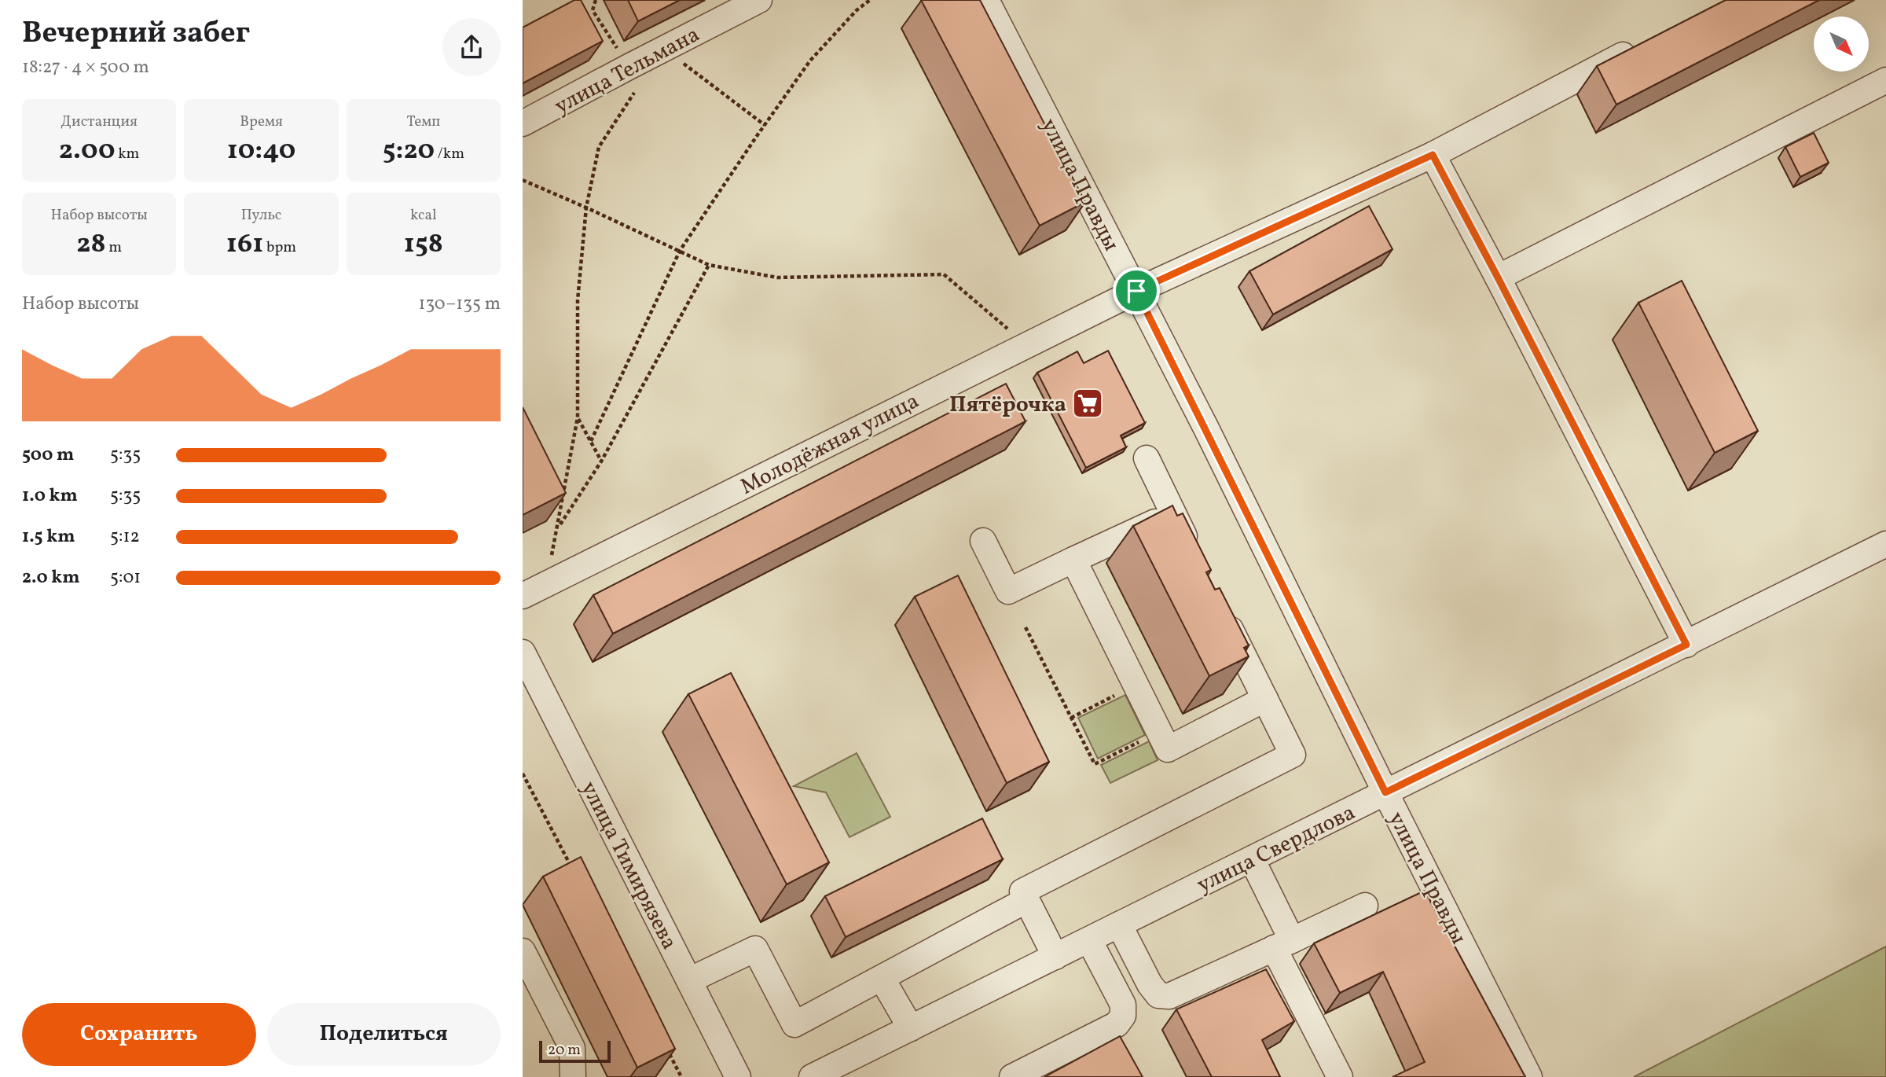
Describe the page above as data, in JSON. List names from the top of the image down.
{
  "streets": {
    "street": [
      "улица Тельмана",
      "улица Правды",
      "Молодёжная улица",
      "улица Свердлова",
      "улица Тимирязева"
    ]
  },
  "crossings": [
    ["улица Правды", "Молодёжная улица"],
    ["улица Правды", "улица Свердлова"]
  ],
  "places": {
    "supermarket": ["Пятёрочка"]
  },
  "scale_bar": "20 m",
  "north": "bottom right",
  "page": {
    "heading": ["Вечерний забег", "18:27 · 4 × 500 m"],
    "stats": [
      ["Дистанция", "2.00 km"],
      ["Время", "10:40"],
      ["Темп", "5:20 /km"],
      ["Набор высоты", "28 m"],
      ["Пульс", "161 bpm"],
      ["kcal", "158"]
    ],
    "chart": ["Набор высоты", "130–135 m"],
    "list": [
      {
        "name": "500 m",
        "note": "5:35"
      },
      {
        "name": "1.0 km",
        "note": "5:35"
      },
      {
        "name": "1.5 km",
        "note": "5:12"
      },
      {
        "name": "2.0 km",
        "note": "5:01"
      }
    ],
    "buttons": ["Сохранить", "Поделиться"],
    "scale": "20 m"
  }
}
